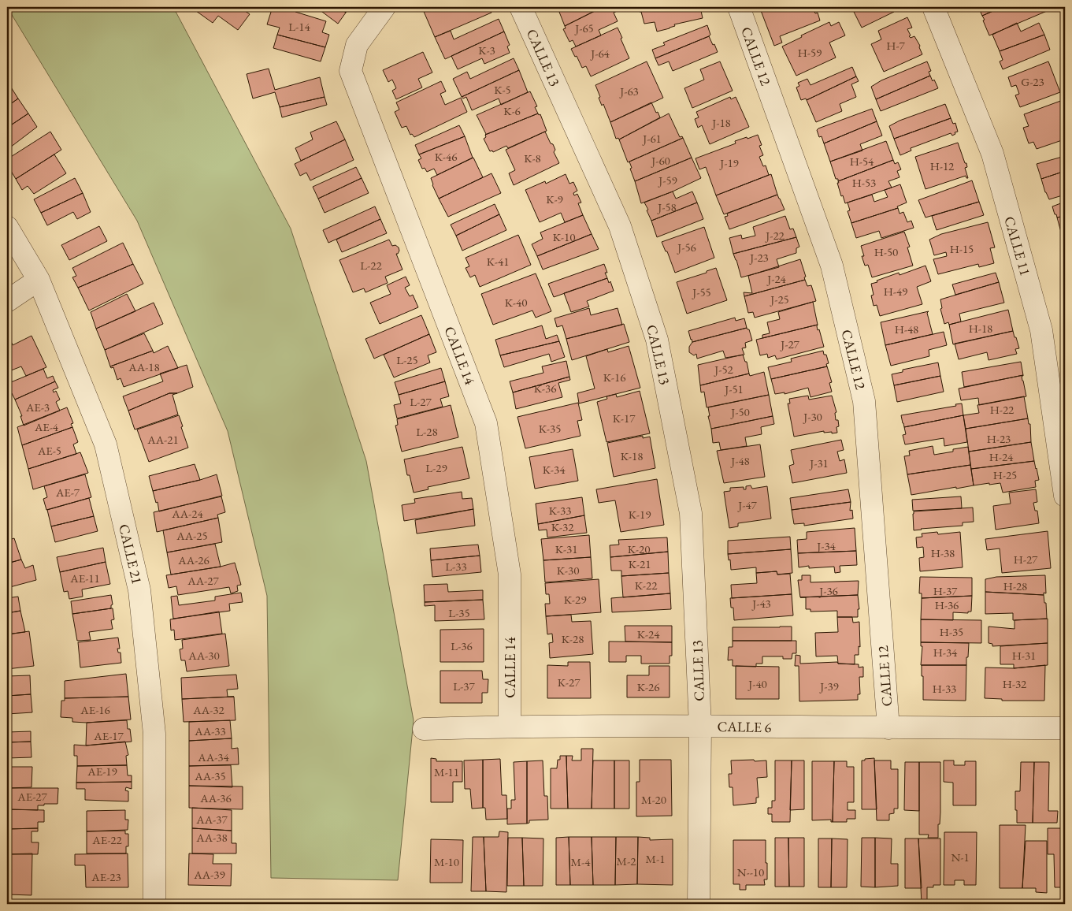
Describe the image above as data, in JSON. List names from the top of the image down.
{
  "streets": {
    "street": [
      "CALLE 12",
      "CALLE 13",
      "CALLE 11",
      "CALLE 14",
      "CALLE 21",
      "CALLE 6"
    ]
  },
  "crossings": [
    ["CALLE 12", "CALLE 6"],
    ["CALLE 13", "CALLE 6"],
    ["CALLE 14", "CALLE 6"]
  ],
  "house_numbers": [
    "L-14",
    "J-65",
    "H-7",
    "K-3",
    "H-59",
    "J-64",
    "G-23",
    "K-5",
    "J-63",
    "K-6",
    "J-18",
    "J-61",
    "K-46",
    "K-8",
    "J-60",
    "H-54",
    "J-19",
    "H-12",
    "J-59",
    "H-53",
    "K-9",
    "J-58",
    "J-22",
    "K-10",
    "J-56",
    "H-15",
    "H-50",
    "J-23",
    "K-41",
    "L-22",
    "J-24",
    "H-49",
    "J-55",
    "J-25",
    "K-40",
    "H-18",
    "H-48",
    "J-27",
    "L-25",
    "AA-18",
    "J-52",
    "K-16",
    "K-36",
    "J-51",
    "L-27",
    "AE-3",
    "H-22",
    "J-50",
    "J-30",
    "K-17",
    "AE-4",
    "K-35",
    "L-28",
    "H-23",
    "AA-21",
    "AE-5",
    "K-18",
    "H-24",
    "J-48",
    "J-31",
    "L-29",
    "K-34",
    "H-25",
    "AE-7",
    "J-47",
    "K-33",
    "AA-24",
    "K-19",
    "K-32",
    "AA-25",
    "J-34",
    "K-31",
    "K-20",
    "H-38",
    "H-27",
    "AA-26",
    "K-21",
    "L-33",
    "K-30",
    "AE-11",
    "AA-27",
    "K-22",
    "H-28",
    "J-36",
    "H-37",
    "K-29",
    "J-43",
    "H-36",
    "L-35",
    "H-35",
    "K-24",
    "K-28",
    "L-36",
    "H-34",
    "AA-30",
    "H-31",
    "K-27",
    "J-40",
    "H-32",
    "L-37",
    "J-39",
    "K-26",
    "H-33",
    "AE-16",
    "AA-32",
    "AA-33",
    "AE-17",
    "AA-34",
    "AE-19",
    "M-11",
    "AA-35",
    "AE-27",
    "AA-36",
    "M-20",
    "AA-37",
    "AA-38",
    "AE-22",
    "N-1",
    "M-1",
    "M-2",
    "M-10",
    "M-4",
    "N--10",
    "AA-39",
    "AE-23"
  ]
}
